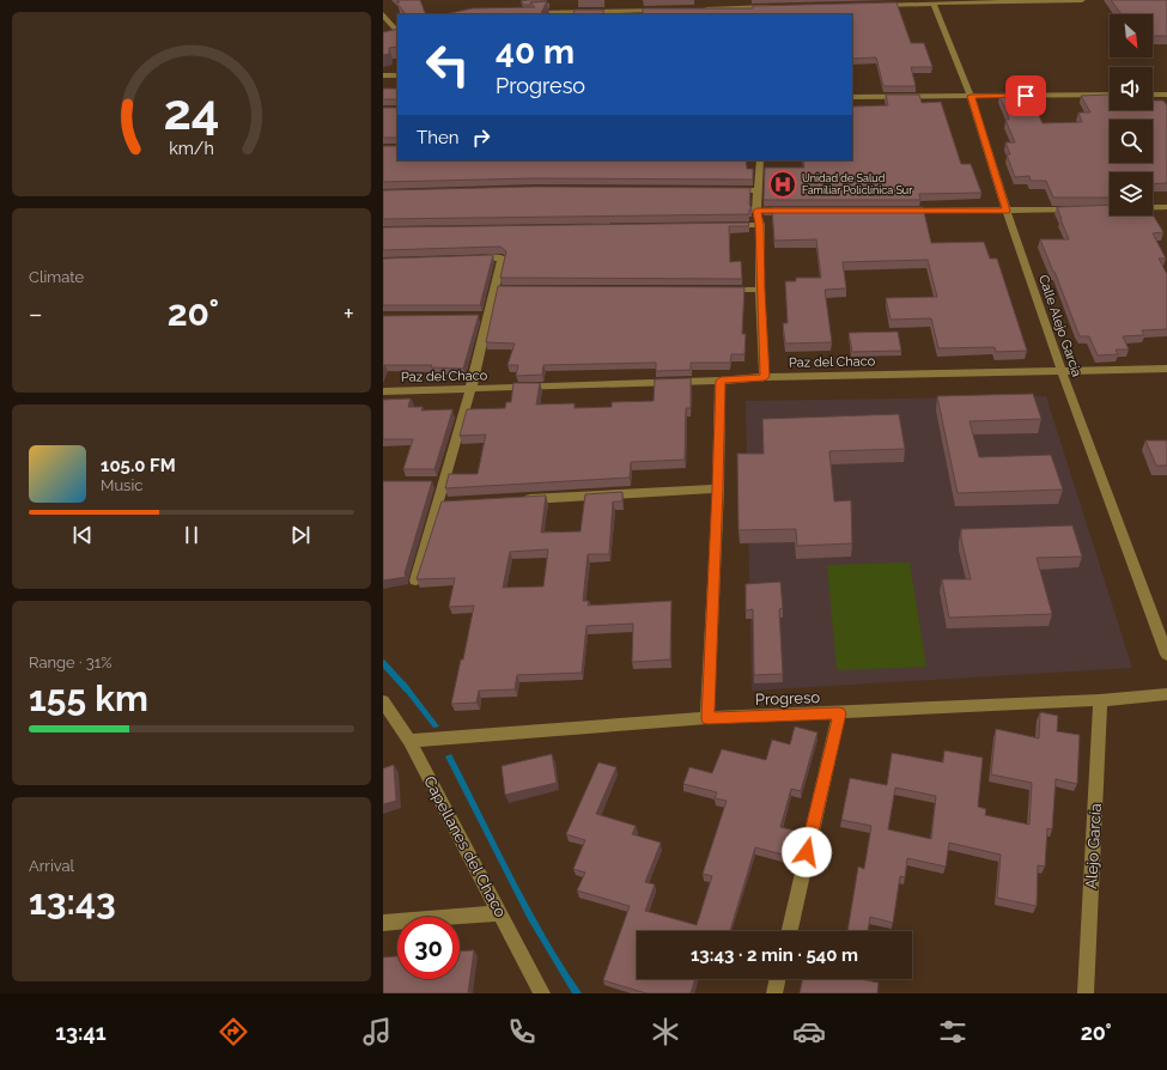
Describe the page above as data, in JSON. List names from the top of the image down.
{
  "streets": {
    "street": [
      "Calle Alejo Garcia",
      "Paz del Chaco",
      "Progreso",
      "Capellanes del Chaco",
      "Alejo García"
    ]
  },
  "crossings": [
    ["Calle Alejo Garcia", "Paz del Chaco"],
    ["Progreso", "Capellanes del Chaco"],
    ["Progreso", "Alejo García"]
  ],
  "places": {
    "hospital": ["Unidad de Salud Familiar Policlínica Sur"]
  },
  "north": "bottom right",
  "page": {
    "turn": ["40 m", "Progreso"],
    "then": "Then",
    "tile": [
      "Climate",
      ["Range · 31%", "155 km"],
      ["Arrival", "13:43"]
    ],
    "heat": ["−", "20°", "+"],
    "song": ["105.0 FM", "Music"],
    "limit": "30",
    "trip": "13:43 · 2 min · 540 m",
    "tabs": ["13:41", "20°"],
    "gauge": ["24", "km/h"]
  }
}
